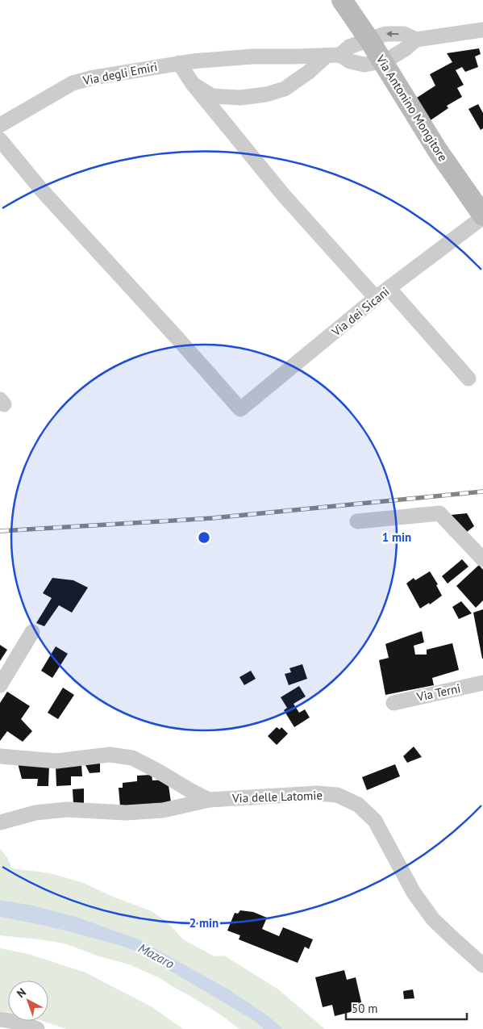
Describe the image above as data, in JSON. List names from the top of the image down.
{
  "streets": {
    "street": [
      "Via degli Emiri",
      "Via Antonino Mongitore",
      "Via dei Sicani",
      "Via Terni",
      "Via delle Latomie"
    ]
  },
  "crossings": [
    ["Via degli Emiri", "Via Antonino Mongitore"],
    ["Via Antonino Mongitore", "Via dei Sicani"]
  ],
  "water": ["Mazaro"],
  "scale_bar": "50 m",
  "north": "top left",
  "rings": ["1 min", "2 min"]
}
